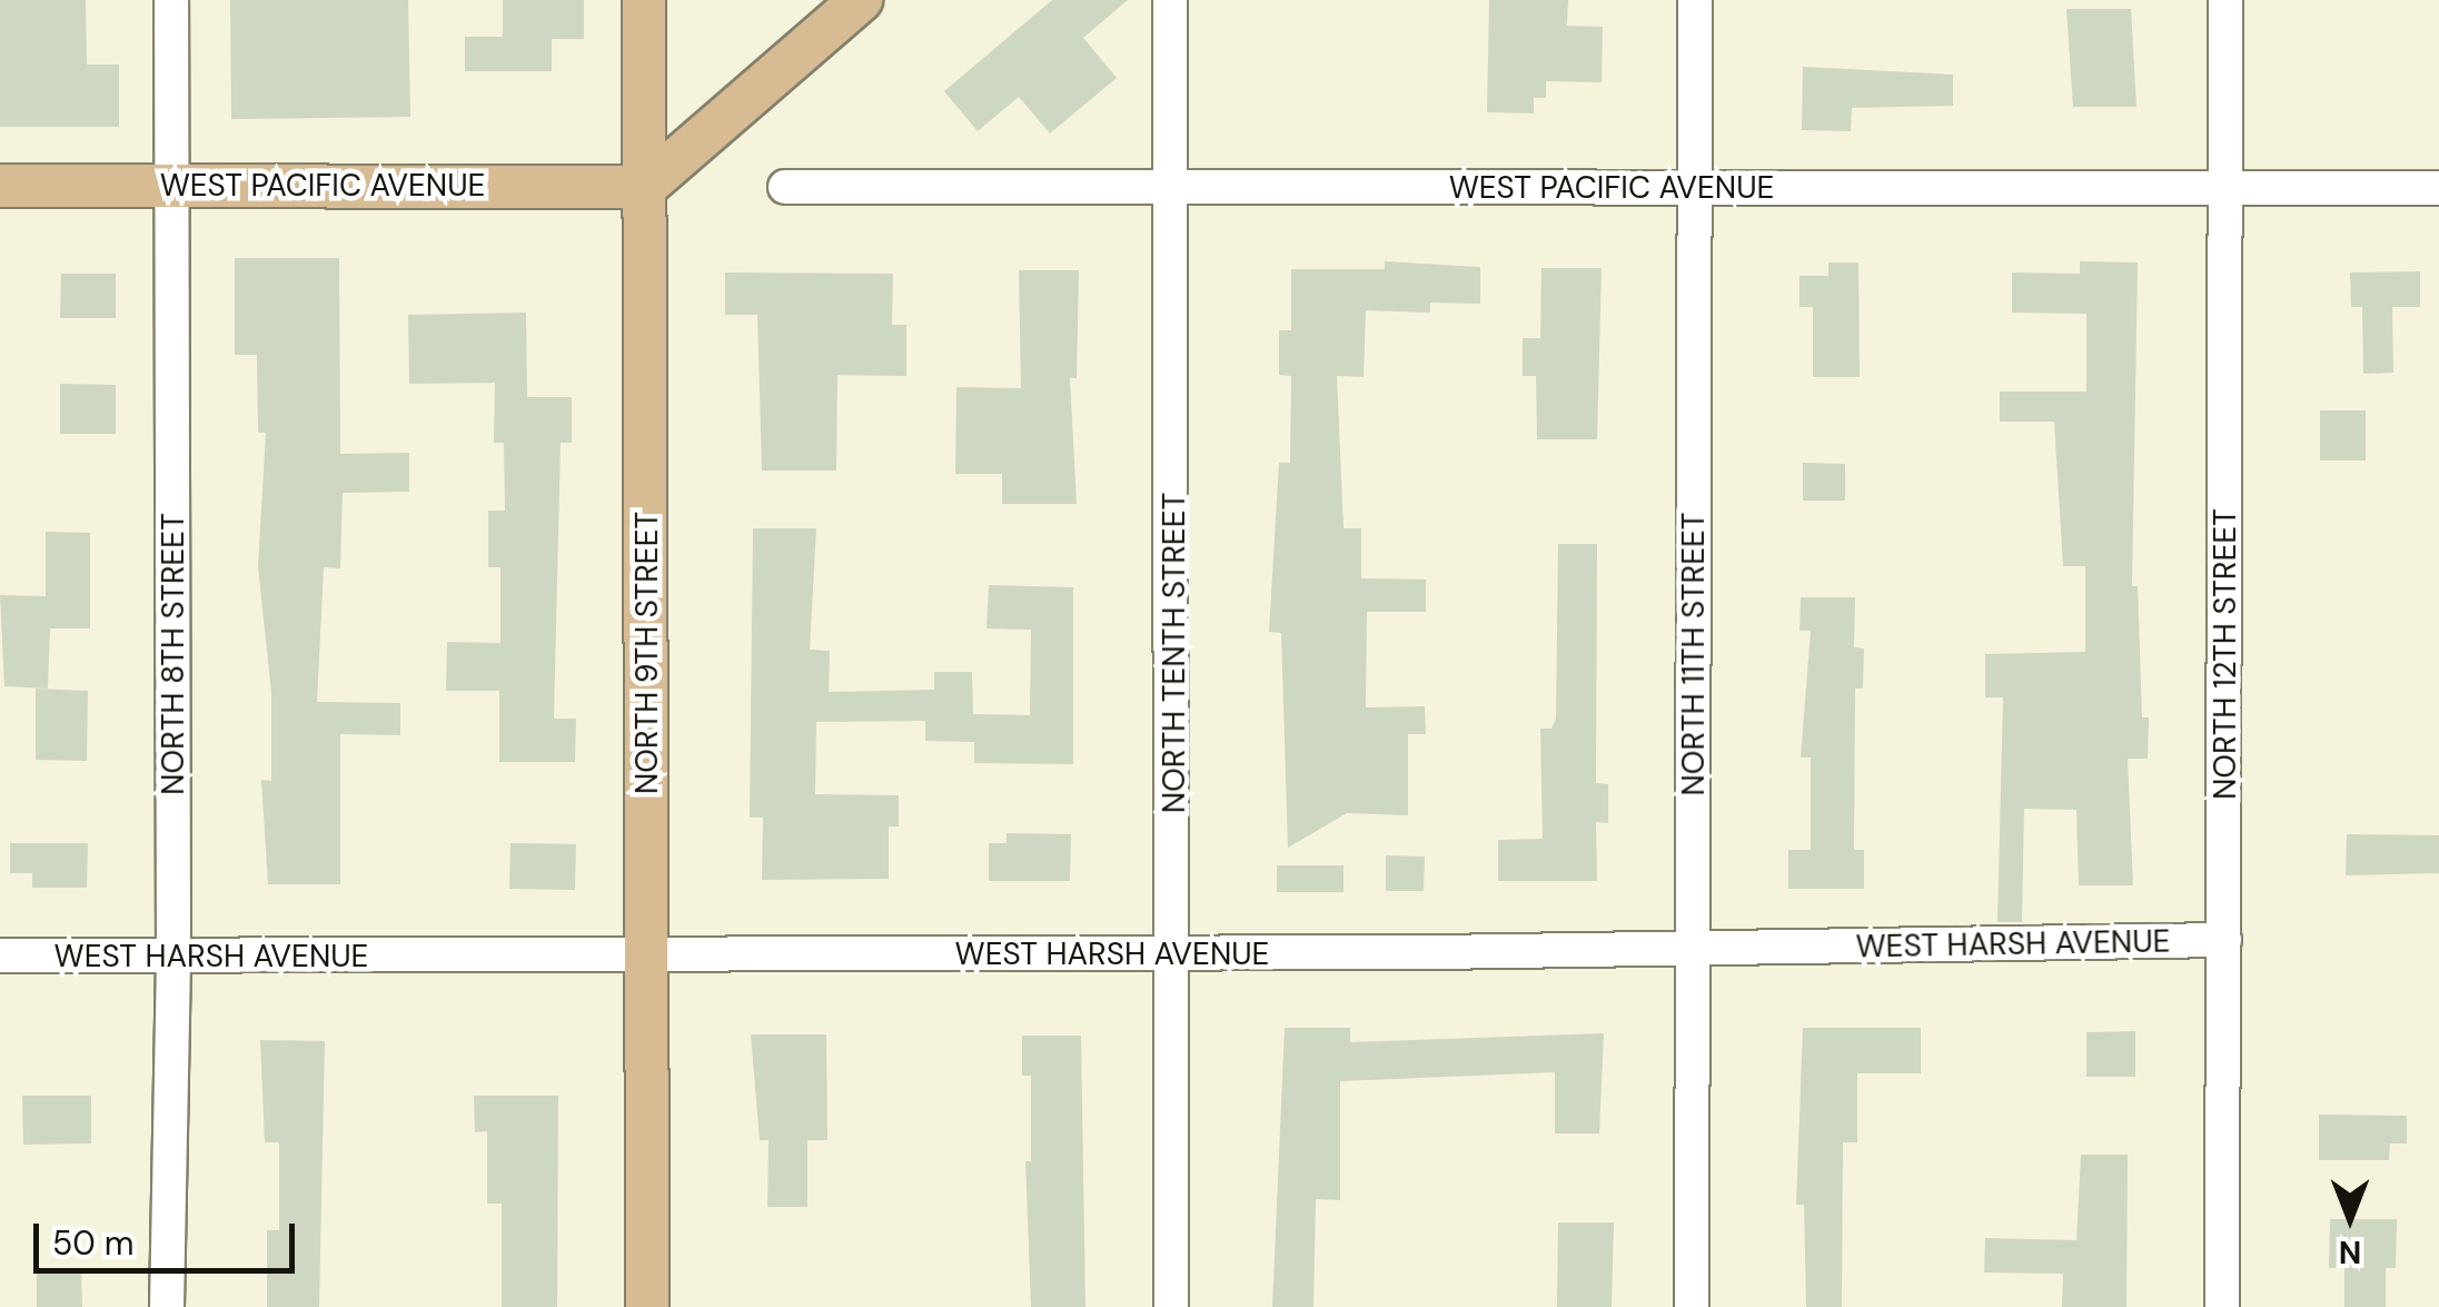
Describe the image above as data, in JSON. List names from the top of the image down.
{
  "streets": {
    "main road": ["WEST PACIFIC AVENUE", "NORTH 9TH STREET"],
    "street": [
      "NORTH TENTH STREET",
      "NORTH 8TH STREET",
      "NORTH 11TH STREET",
      "NORTH 12TH STREET",
      "WEST HARSH AVENUE"
    ]
  },
  "crossings": [
    ["WEST PACIFIC AVENUE", "NORTH 9TH STREET"],
    ["WEST PACIFIC AVENUE", "NORTH TENTH STREET"],
    ["WEST PACIFIC AVENUE", "NORTH 8TH STREET"],
    ["WEST PACIFIC AVENUE", "NORTH 11TH STREET"],
    ["WEST PACIFIC AVENUE", "NORTH 12TH STREET"],
    ["NORTH 9TH STREET", "WEST HARSH AVENUE"],
    ["NORTH TENTH STREET", "WEST HARSH AVENUE"],
    ["NORTH 8TH STREET", "WEST HARSH AVENUE"],
    ["NORTH 11TH STREET", "WEST HARSH AVENUE"],
    ["NORTH 12TH STREET", "WEST HARSH AVENUE"]
  ],
  "scale_bar": "50 m",
  "north": "bottom"
}
